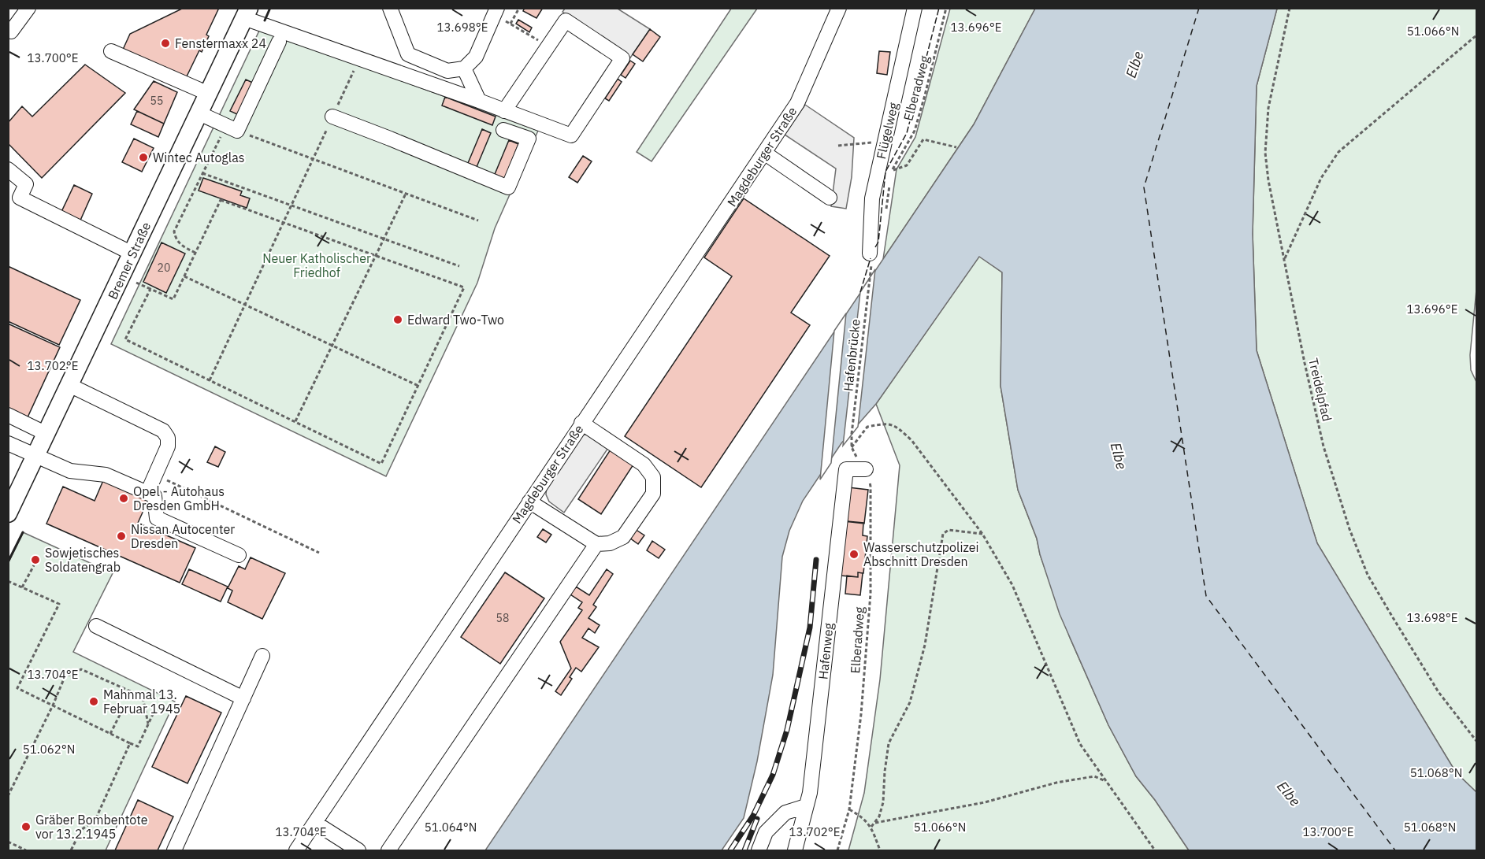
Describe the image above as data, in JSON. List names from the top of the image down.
{
  "streets": {
    "main road": ["Bremer Straße"],
    "street": ["Flügelweg", "Magdeburger Straße", "Hafenweg"],
    "path": ["Elberadweg", "Hafenbrücke", "Treidelpfad"]
  },
  "crossings": [
    ["Elberadweg", "Hafenbrücke"],
    ["Elberadweg", "Hafenweg"],
    ["Flügelweg", "Hafenbrücke"]
  ],
  "water": ["Elbe"],
  "parks": ["Neuer Katholischer Friedhof"],
  "places": [
    "Fenstermaxx 24",
    "Wintec Autoglas",
    "Edward Two-Two",
    "Opel - Autohaus Dresden GmbH",
    "Nissan Autocenter Dresden",
    "Wasserschutzpolizei Abschnitt Dresden",
    "Sowjetisches Soldatengrab",
    "Mahnmal 13. Februar 1945",
    "Gräber Bombentote vor 13.2.1945"
  ],
  "house_numbers": ["55", "20", "58"],
  "coordinates": [
    "13.698°E",
    "13.696°E",
    "51.066°N",
    "13.700°E",
    "13.702°E",
    "13.704°E",
    "51.062°N",
    "51.068°N",
    "51.064°N"
  ]
}
